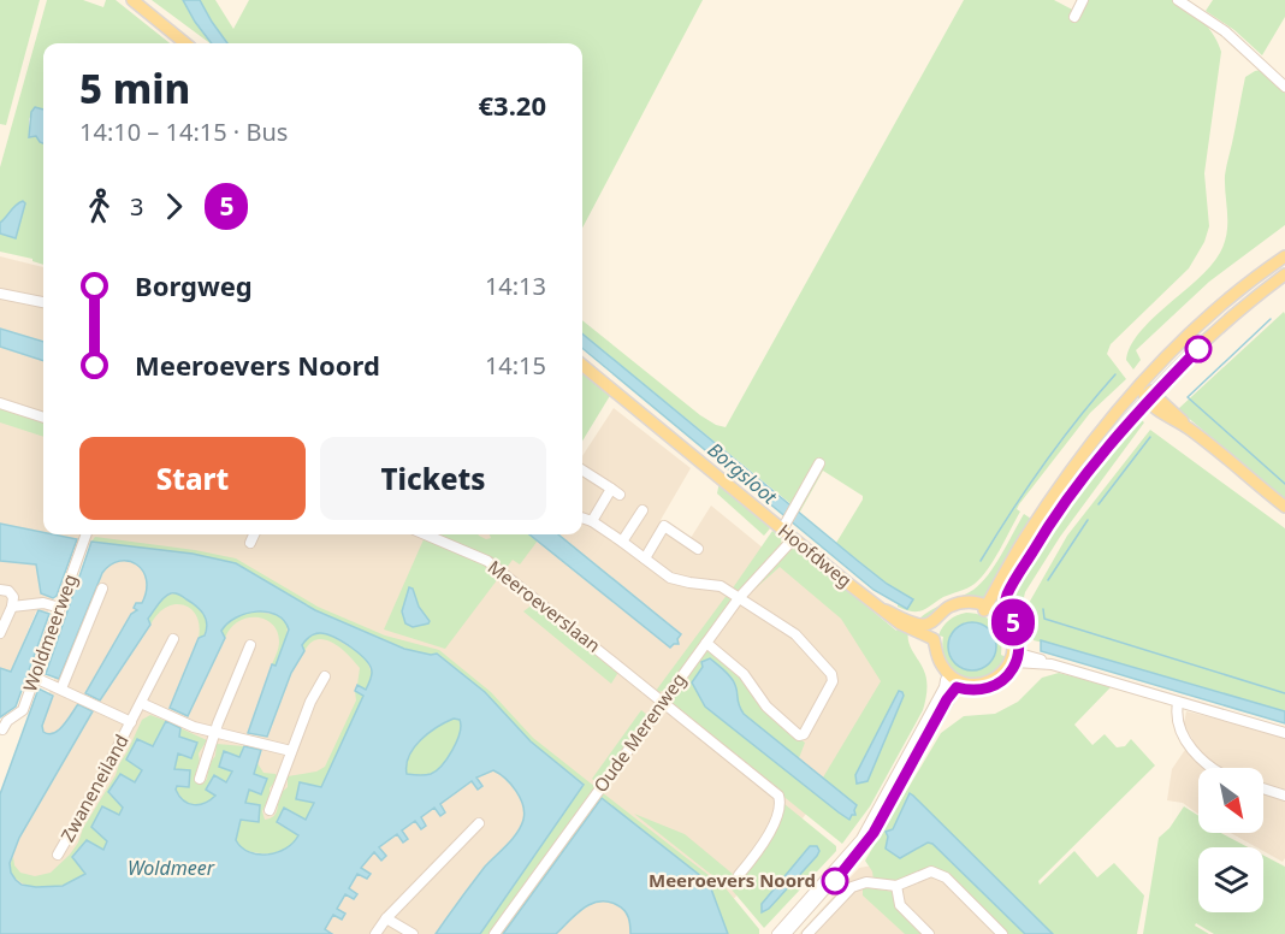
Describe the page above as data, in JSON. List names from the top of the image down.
{
  "streets": {
    "main road": ["Hoofdweg"],
    "street": [
      "Meeroeverslaan",
      "Woldmeerweg",
      "Oude Merenweg",
      "Zwaneneiland"
    ]
  },
  "crossings": [
    ["Hoofdweg", "Oude Merenweg"],
    ["Meeroeverslaan", "Oude Merenweg"],
    ["Woldmeerweg", "Zwaneneiland"]
  ],
  "water": ["Borgsloot", "Woldmeer"],
  "places": ["Meeroevers Noord"],
  "lines": ["bus line 5"],
  "north": "bottom right",
  "page": {
    "on_map": "5",
    "heading": ["5 min", "14:10 – 14:15 · Bus", "€3.20"],
    "legs": ["3", "5"],
    "list": [
      {
        "name": "Borgweg",
        "value": "14:13"
      },
      {
        "name": "Meeroevers Noord",
        "value": "14:15"
      }
    ],
    "buttons": ["Start", "Tickets"]
  }
}
